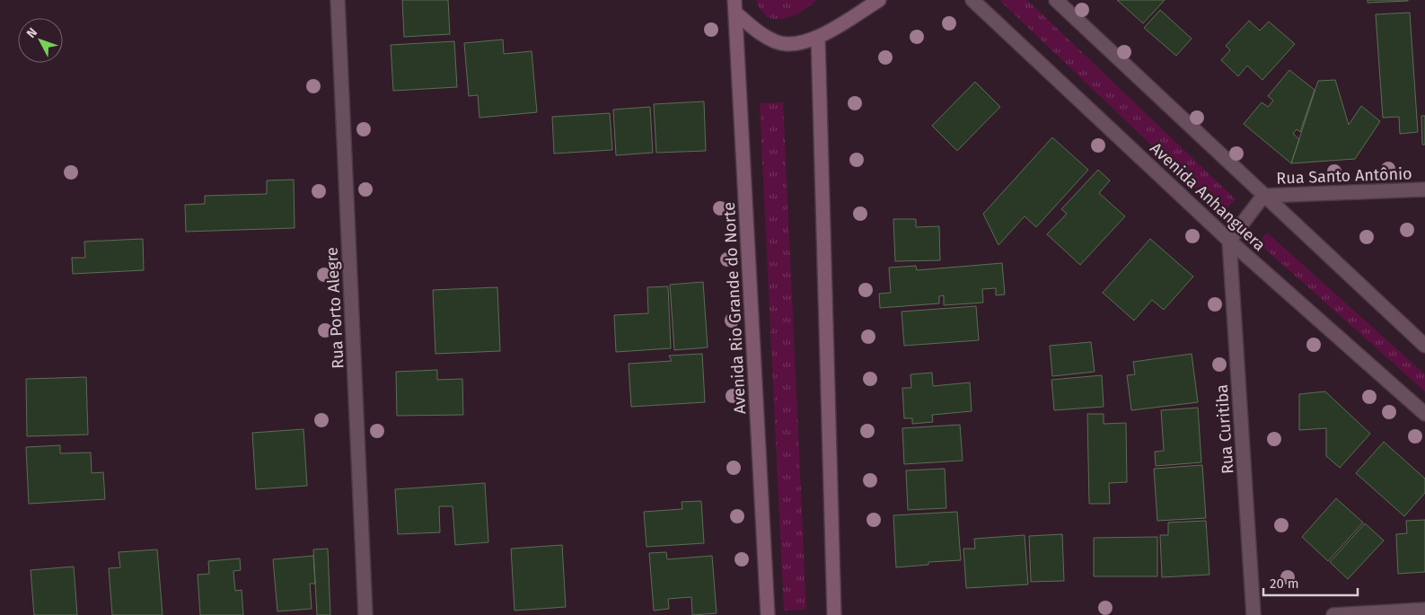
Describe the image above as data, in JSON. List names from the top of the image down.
{
  "streets": {
    "main road": ["Avenida Rio Grande do Norte"],
    "street": [
      "Rua Santo Antônio",
      "Avenida Anhanguera",
      "Rua Porto Alegre",
      "Rua Curitiba"
    ]
  },
  "crossings": [
    ["Avenida Anhanguera", "Rua Curitiba"]
  ],
  "scale_bar": "20 m",
  "north": "top left"
}
